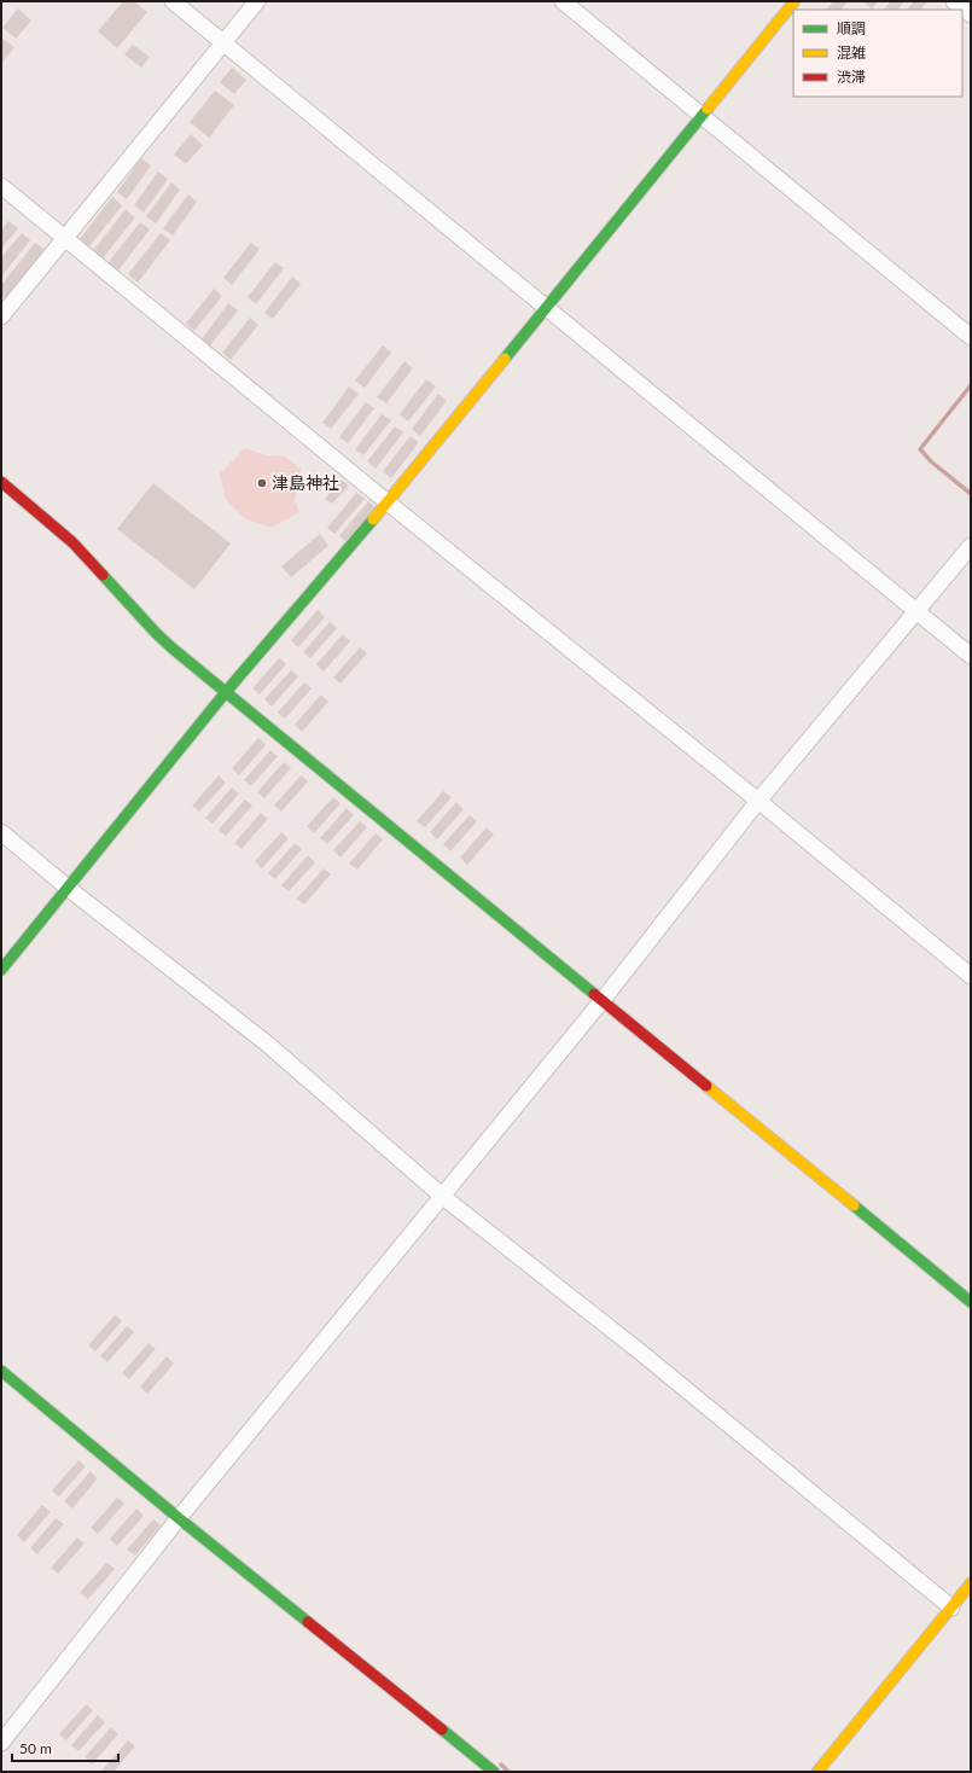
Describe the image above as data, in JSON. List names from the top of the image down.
{
  "places": ["津島神社"],
  "legend": ["順調", "混雑", "渋滞"],
  "scale_bar": "50 m"
}
